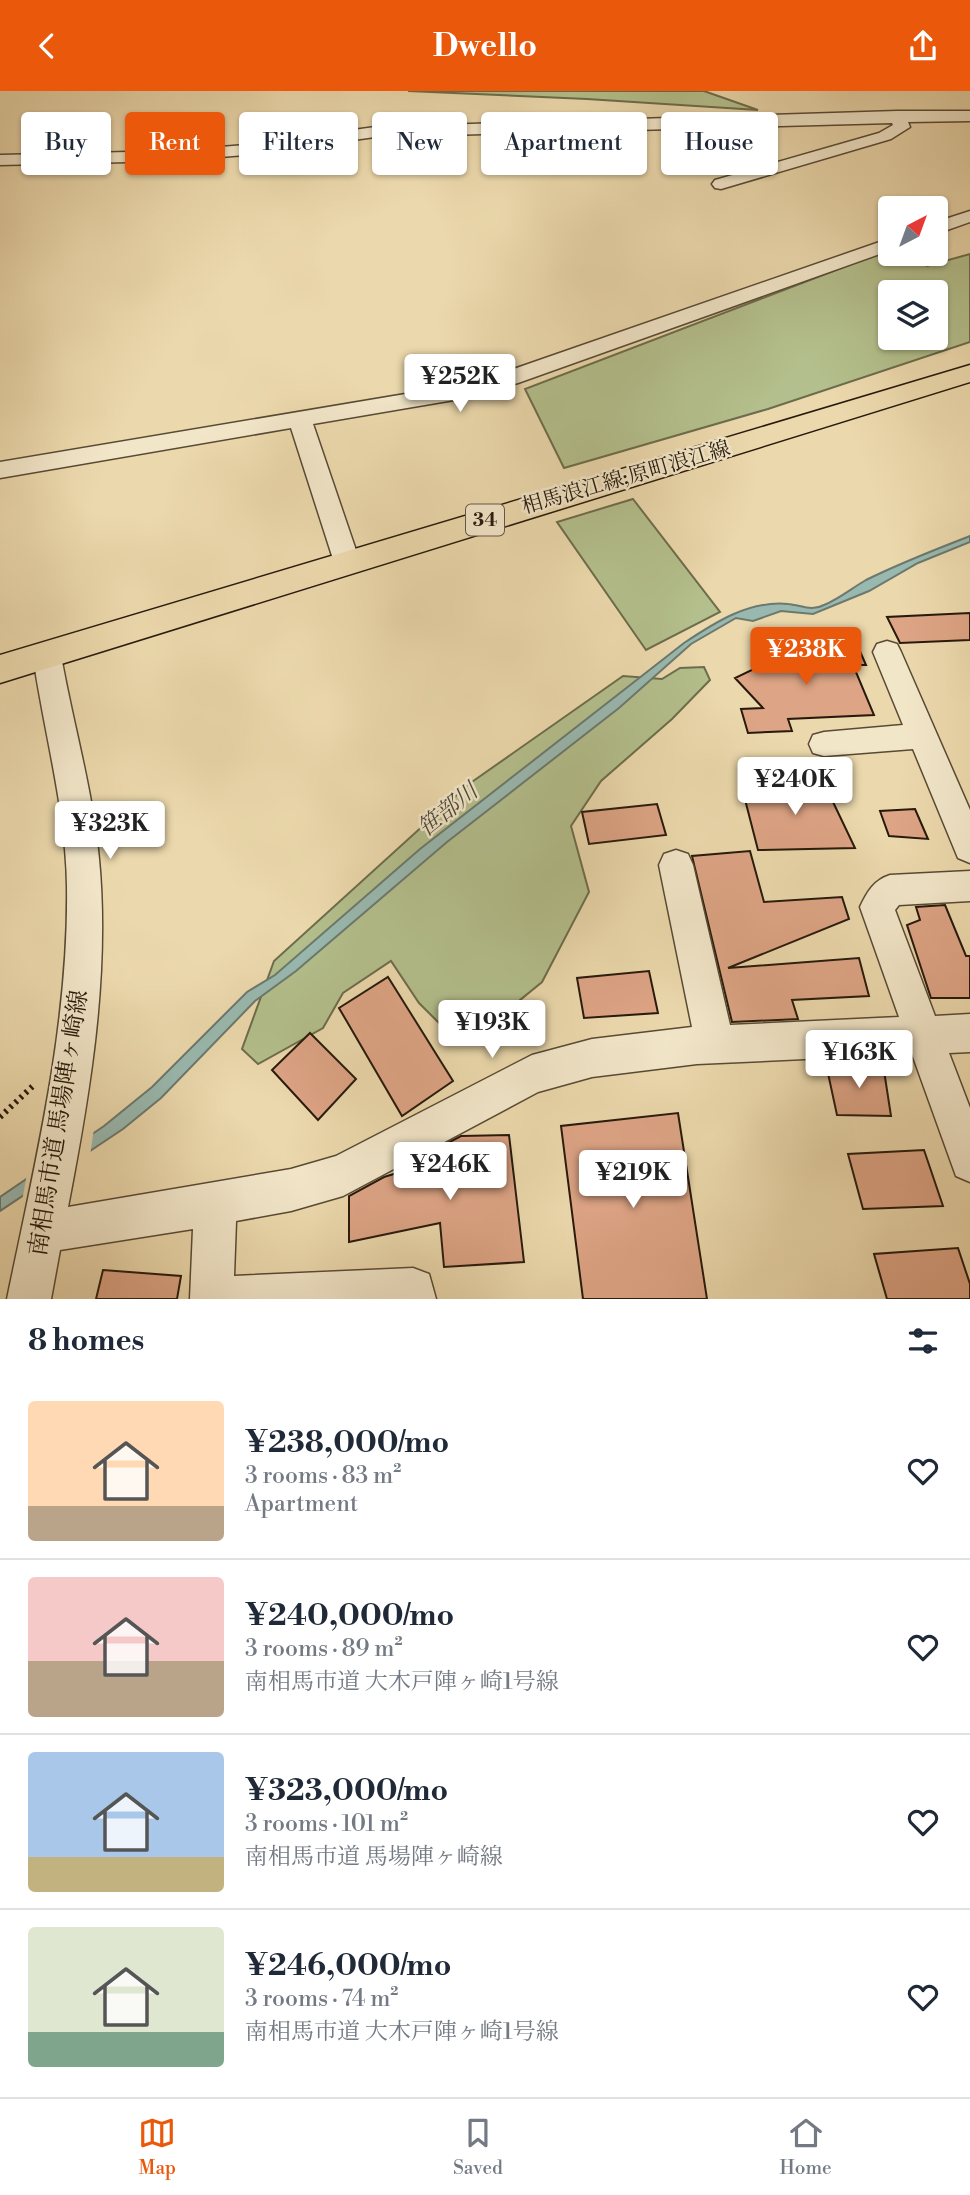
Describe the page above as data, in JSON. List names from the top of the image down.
{
  "streets": {
    "main road": ["相馬浪江線;原町浪江線", "34"],
    "street": ["南相馬市道 馬場陣ヶ崎線"]
  },
  "crossings": [
    ["相馬浪江線;原町浪江線", "南相馬市道 馬場陣ヶ崎線"]
  ],
  "water": ["笹部川"],
  "north": "top right",
  "page": {
    "header": "Dwello",
    "chip": [
      "Buy",
      "Rent",
      "Filters",
      "New",
      "Apartment",
      "House"
    ],
    "price": [
      "¥252K",
      "¥238K",
      "¥240K",
      "¥323K",
      "¥193K",
      "¥163K",
      "¥246K",
      "¥219K"
    ],
    "heading": "8 homes",
    "list": [
      {
        "name": "¥238,000/mo",
        "note": "3 rooms · 83 m² · Apartment"
      },
      {
        "name": "¥240,000/mo",
        "note": "3 rooms · 89 m² · 南相馬市道 大木戸陣ヶ崎1号線"
      },
      {
        "name": "¥323,000/mo",
        "note": "3 rooms · 101 m² · 南相馬市道 馬場陣ヶ崎線"
      },
      {
        "name": "¥246,000/mo",
        "note": "3 rooms · 74 m² · 南相馬市道 大木戸陣ヶ崎1号線"
      }
    ],
    "tabs": ["Map", "Saved", "Home"]
  }
}
